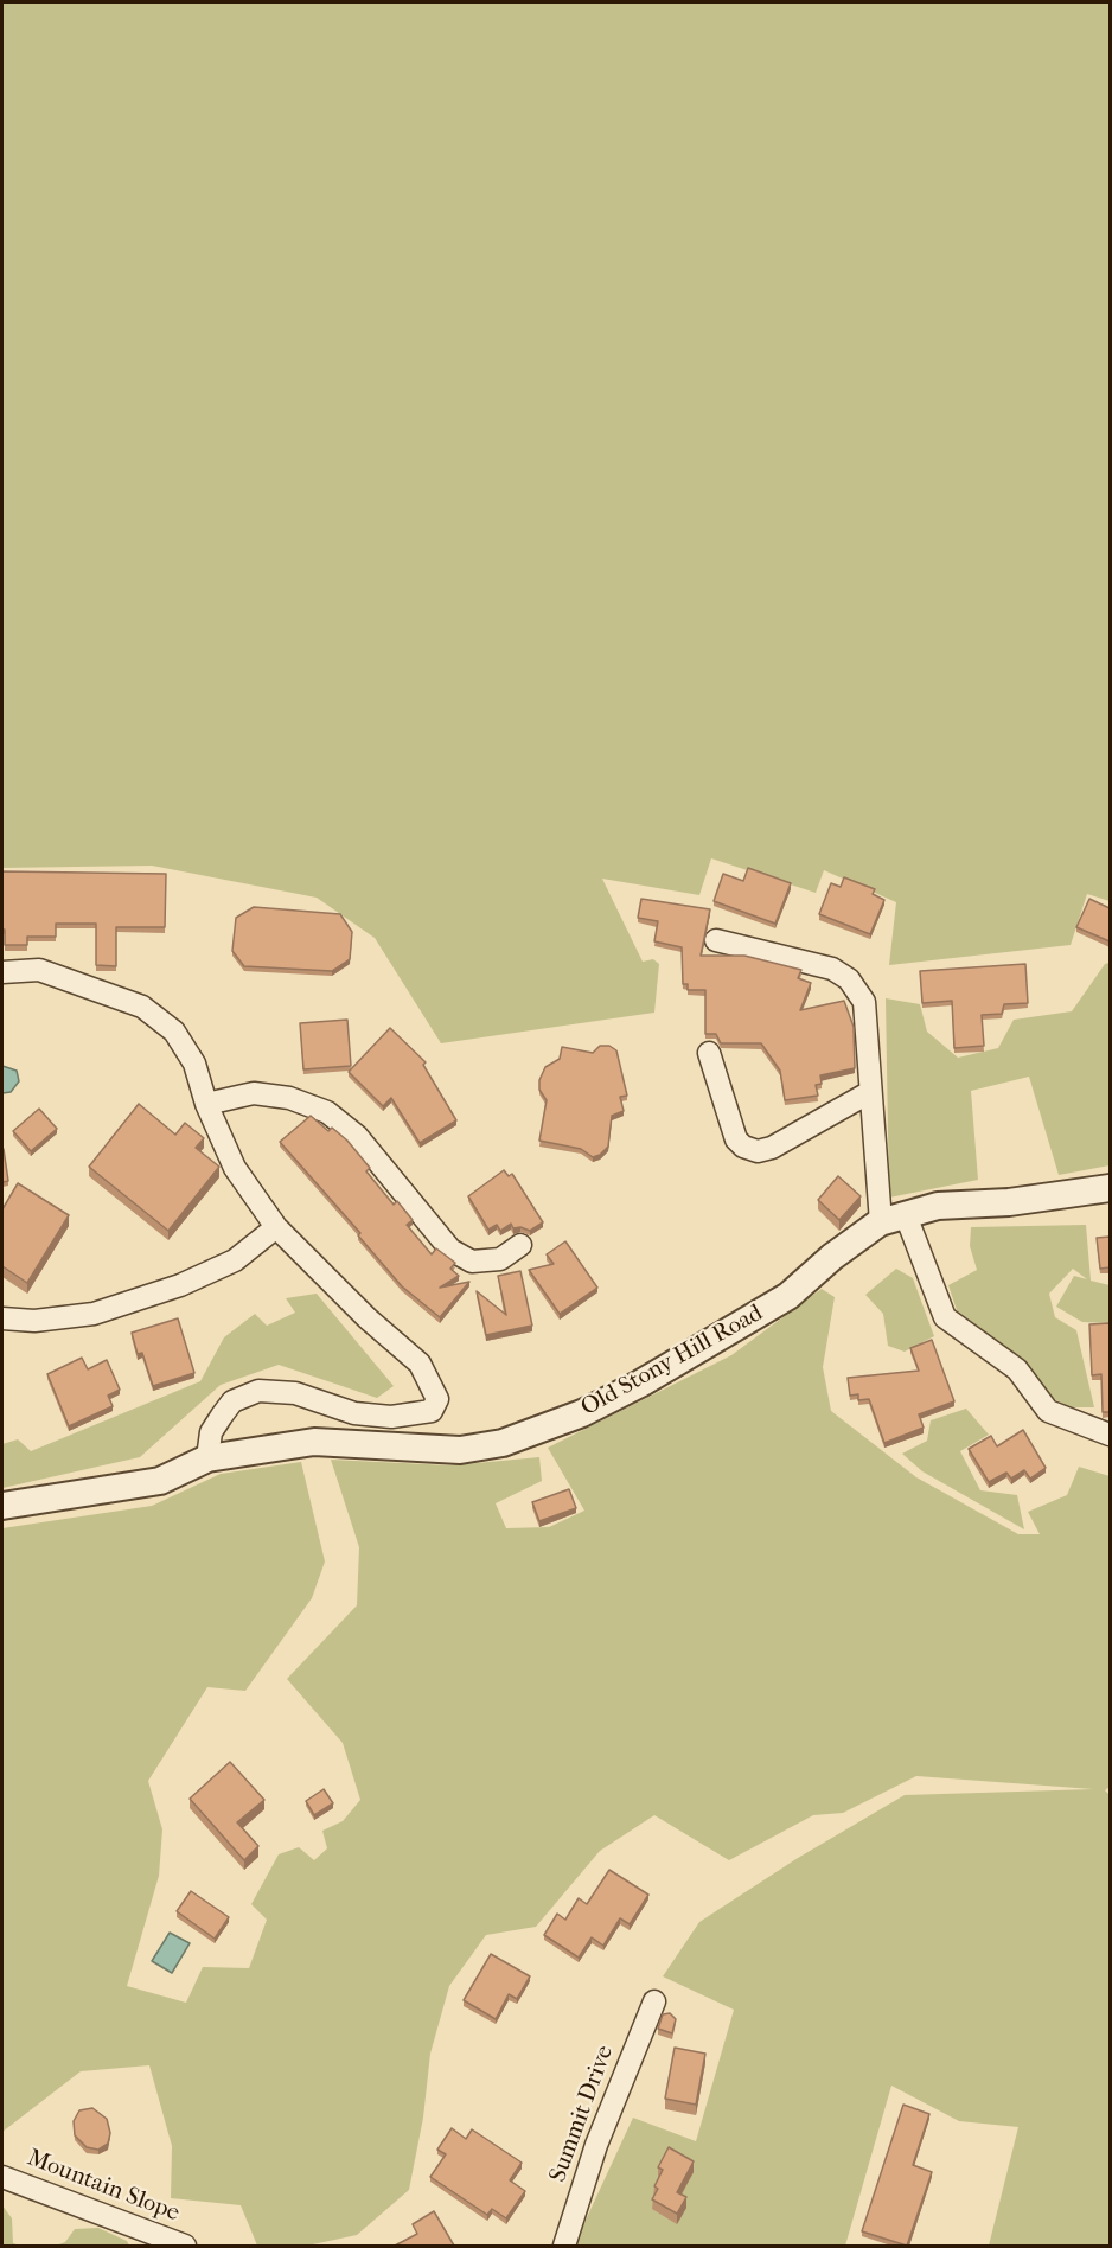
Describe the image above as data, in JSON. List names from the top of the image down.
{
  "streets": {
    "street": ["Old Stony Hill Road", "Summit Drive", "Mountain Slope"]
  }
}
